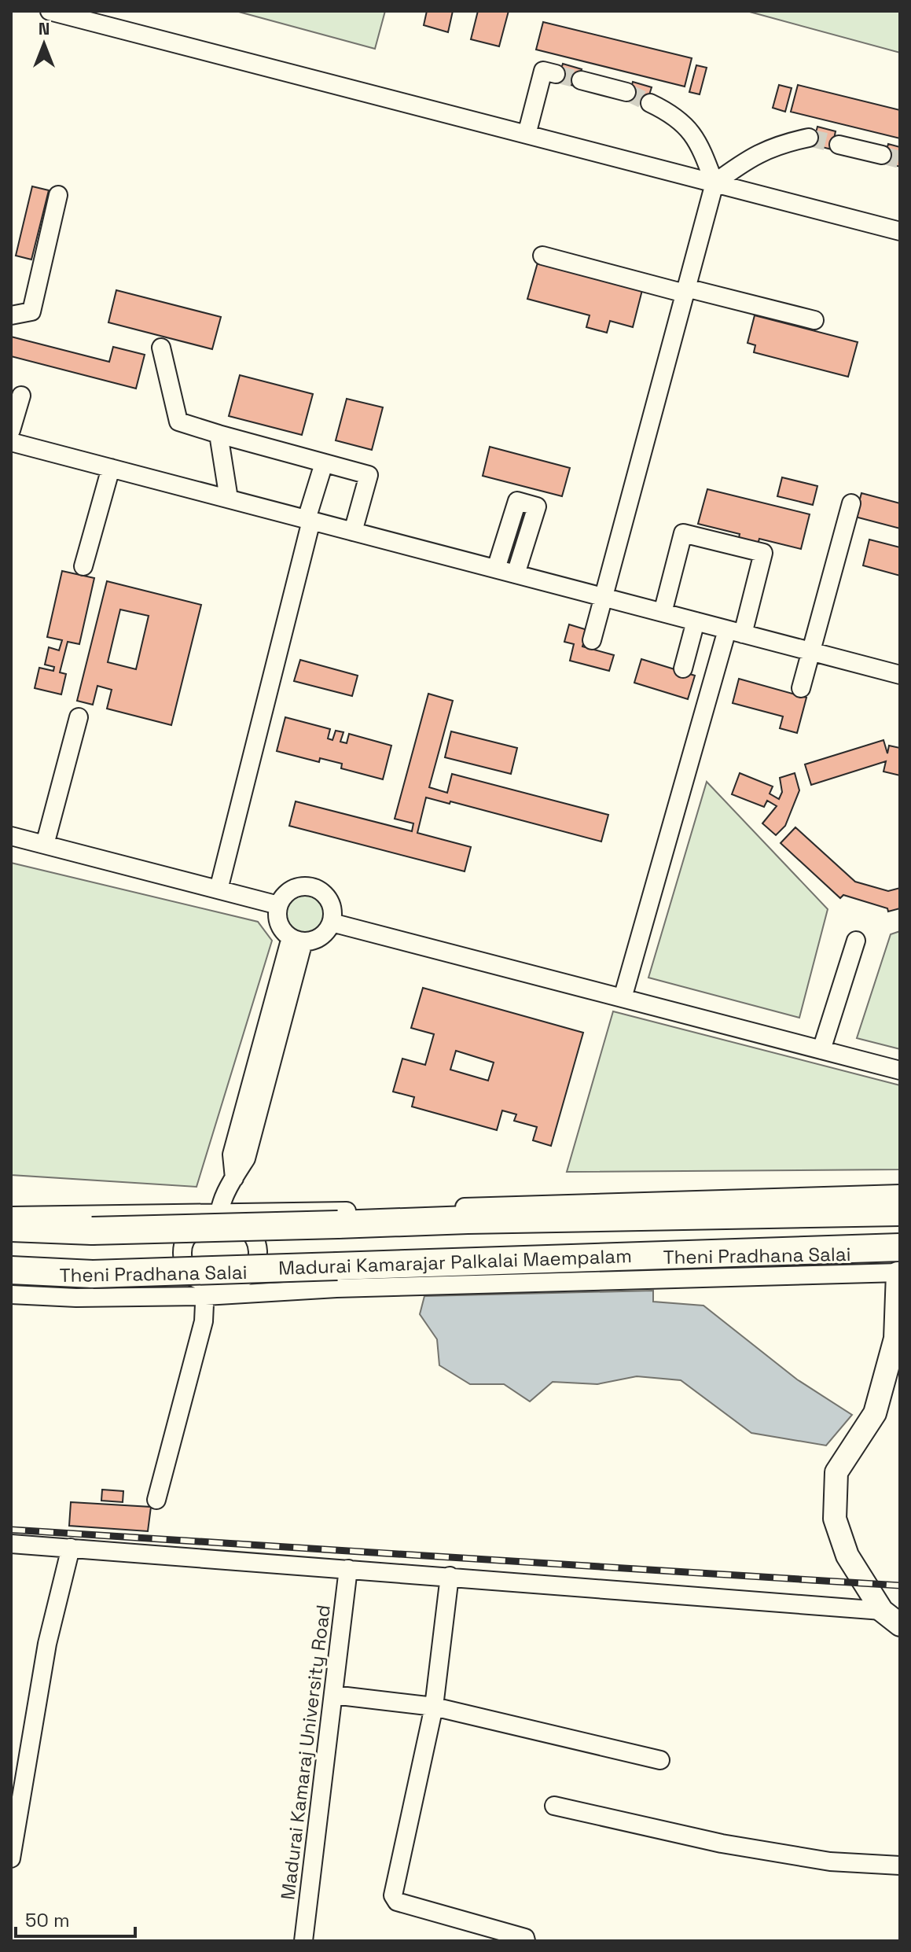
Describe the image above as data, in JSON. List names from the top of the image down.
{
  "streets": {
    "highway": ["Madurai Kamarajar Palkalai Maempalam"],
    "street": ["Theni Pradhana Salai", "Madurai Kamaraj University Road"]
  },
  "crossings": [
    ["Theni Pradhana Salai", "Madurai Kamarajar Palkalai Maempalam"]
  ],
  "scale_bar": "50 m",
  "north": "top"
}
